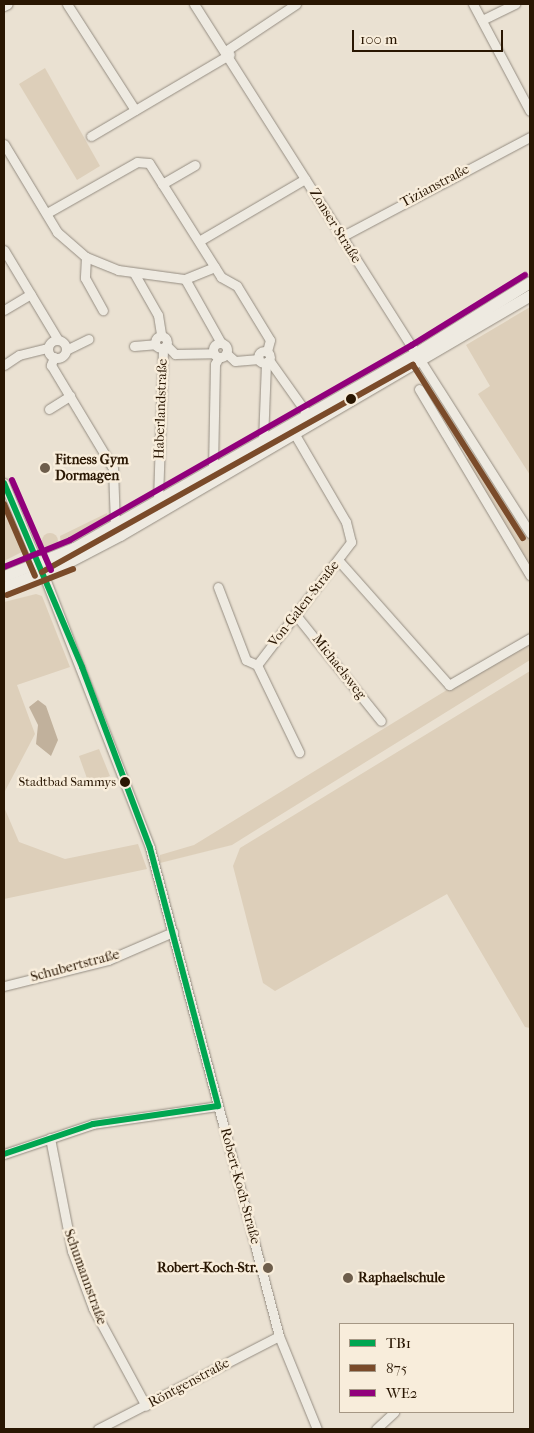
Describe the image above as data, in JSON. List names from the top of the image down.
{
  "streets": {
    "street": [
      "Tizianstraße",
      "Zonser Straße",
      "Haberlandstraße",
      "Von-Galen-Straße",
      "Michaelsweg",
      "Schubertstraße",
      "Robert-Koch-Straße",
      "Schumannstraße",
      "Röntgenstraße"
    ]
  },
  "crossings": [
    ["Tizianstraße", "Zonser Straße"],
    ["Von-Galen-Straße", "Michaelsweg"],
    ["Schubertstraße", "Robert-Koch-Straße"],
    ["Robert-Koch-Straße", "Röntgenstraße"],
    ["Schumannstraße", "Röntgenstraße"]
  ],
  "places": [
    "Fitness Gym Dormagen",
    "Stadtbad Sammys",
    "Robert-Koch-Str.",
    "Raphaelschule"
  ],
  "lines": ["transit line WE2", "transit line 875", "transit line TB1"],
  "legend": ["TB1", "875", "WE2"],
  "scale_bar": "100 m"
}
